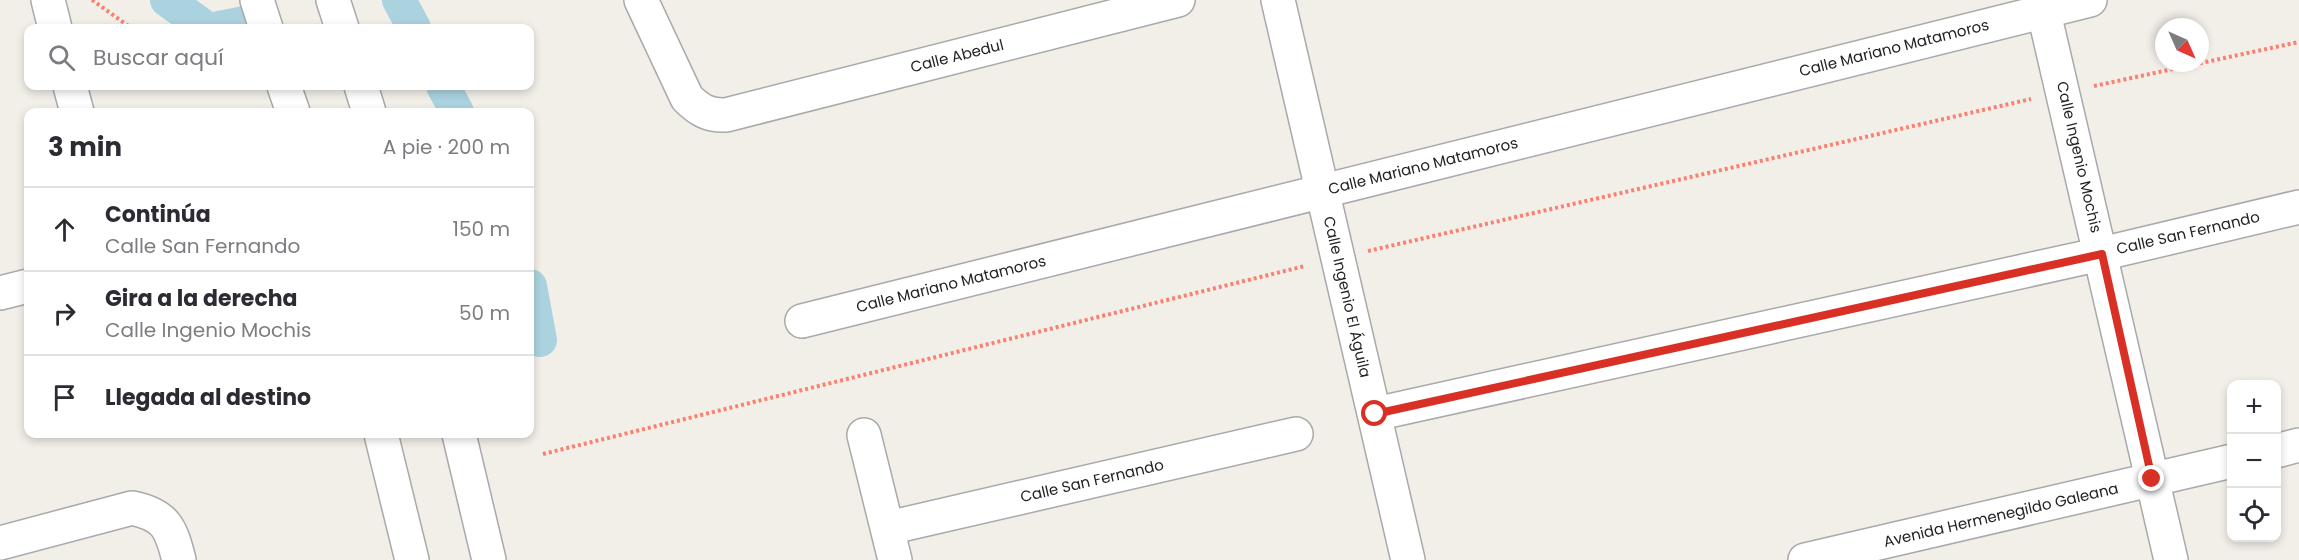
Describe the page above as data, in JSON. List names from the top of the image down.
{
  "streets": {
    "street": [
      "Calle Mariano Matamoros",
      "Calle Abedul",
      "Calle Ingenio Mochis",
      "Calle San Fernando",
      "Calle Ingenio El Águila",
      "Avenida Hermenegildo Galeana"
    ]
  },
  "crossings": [
    ["Calle Mariano Matamoros", "Calle Ingenio Mochis"],
    ["Calle Mariano Matamoros", "Calle Ingenio El Águila"],
    ["Calle Ingenio Mochis", "Calle San Fernando"],
    ["Calle Ingenio Mochis", "Avenida Hermenegildo Galeana"],
    ["Calle San Fernando", "Calle Ingenio El Águila"]
  ],
  "north": "bottom right",
  "page": {
    "search": "Buscar aquí",
    "heading": ["3 min", "A pie · 200 m"],
    "list": [
      ["Continúa", "Calle San Fernando", "150 m"],
      ["Gira a la derecha", "Calle Ingenio Mochis", "50 m"],
      "Llegada al destino"
    ],
    "map_buttons": ["+", "−"]
  }
}
